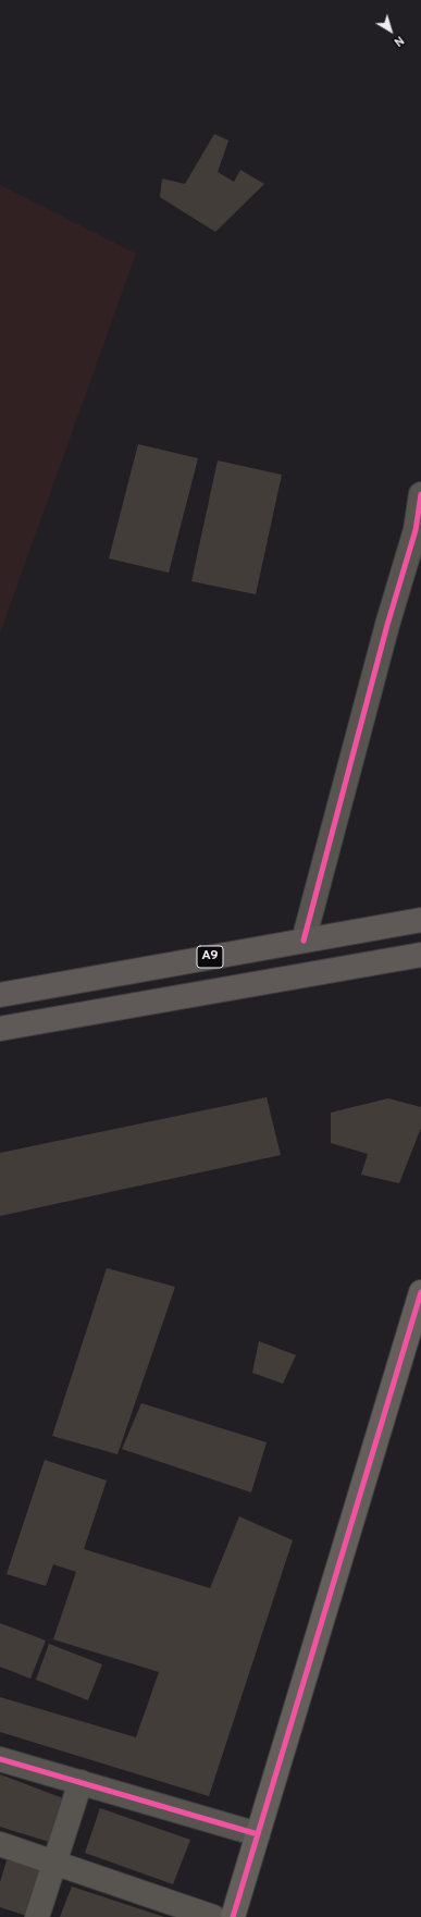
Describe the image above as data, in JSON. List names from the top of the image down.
{
  "streets": {
    "highway": ["A9"]
  },
  "north": "bottom right"
}
